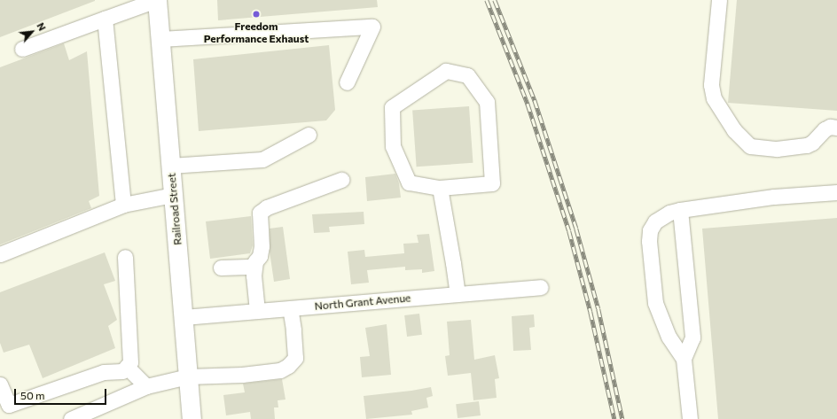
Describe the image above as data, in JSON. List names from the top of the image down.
{
  "streets": {
    "main road": ["Railroad Street"],
    "street": ["North Grant Avenue"]
  },
  "crossings": [
    ["Railroad Street", "North Grant Avenue"]
  ],
  "places": ["Freedom Performance Exhaust"],
  "scale_bar": "50 m",
  "north": "top right"
}
